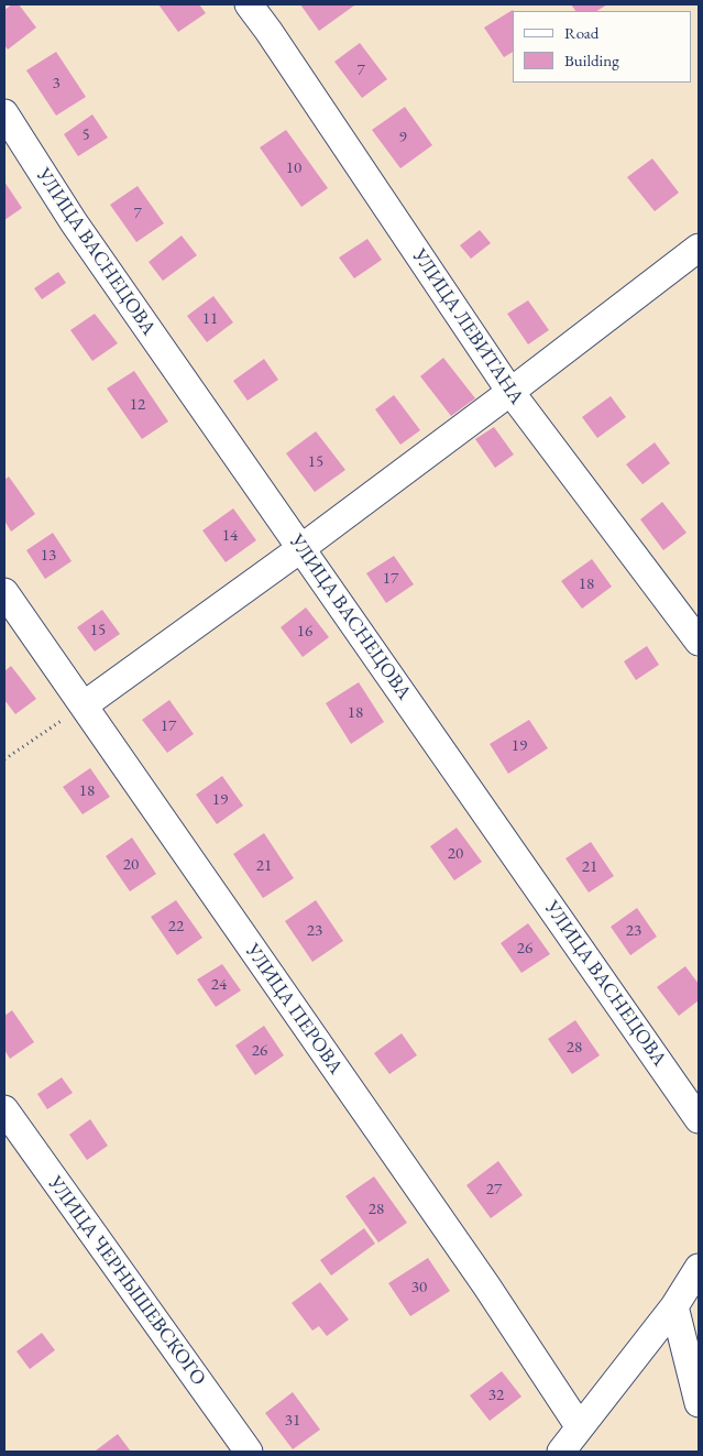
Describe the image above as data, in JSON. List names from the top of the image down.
{
  "streets": {
    "street": [
      "УЛИЦА ВАСНЕЦОВА",
      "УЛИЦА ЛЕВИТАНА",
      "УЛИЦА ПЕРОВА",
      "УЛИЦА ЧЕРНЫШЕВСКОГО"
    ]
  },
  "house_numbers": [
    "7",
    "3",
    "5",
    "9",
    "10",
    "7",
    "11",
    "12",
    "15",
    "14",
    "13",
    "17",
    "18",
    "15",
    "16",
    "18",
    "17",
    "19",
    "18",
    "19",
    "20",
    "20",
    "21",
    "21",
    "22",
    "23",
    "23",
    "26",
    "24",
    "28",
    "26",
    "27",
    "28",
    "30",
    "32",
    "31"
  ],
  "legend": ["Road", "Building"]
}
